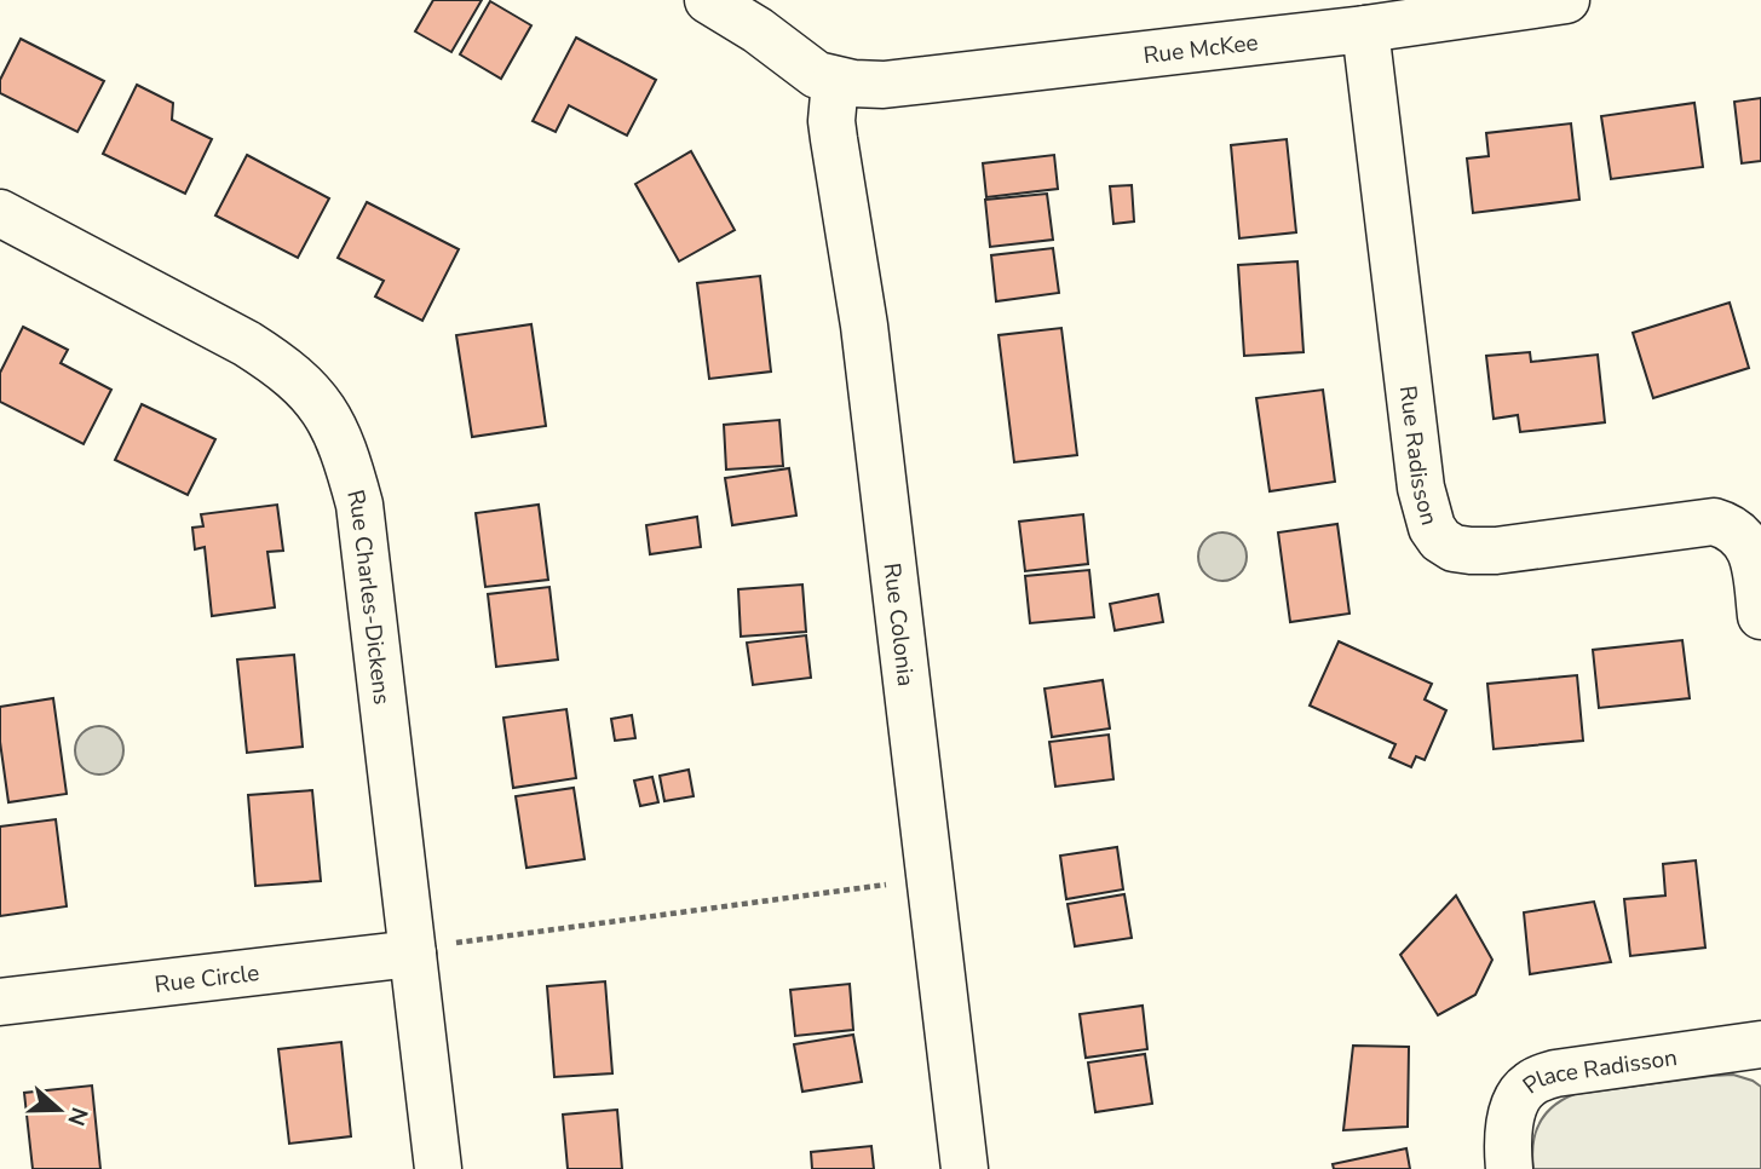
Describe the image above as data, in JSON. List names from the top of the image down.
{
  "streets": {
    "street": [
      "Rue McKee",
      "Rue Radisson",
      "Rue Charles-Dickens",
      "Rue Colonia",
      "Rue Circle",
      "Place Radisson"
    ]
  },
  "crossings": [
    ["Rue McKee", "Rue Radisson"],
    ["Rue McKee", "Rue Colonia"],
    ["Rue Charles-Dickens", "Rue Circle"]
  ],
  "north": "right"
}
